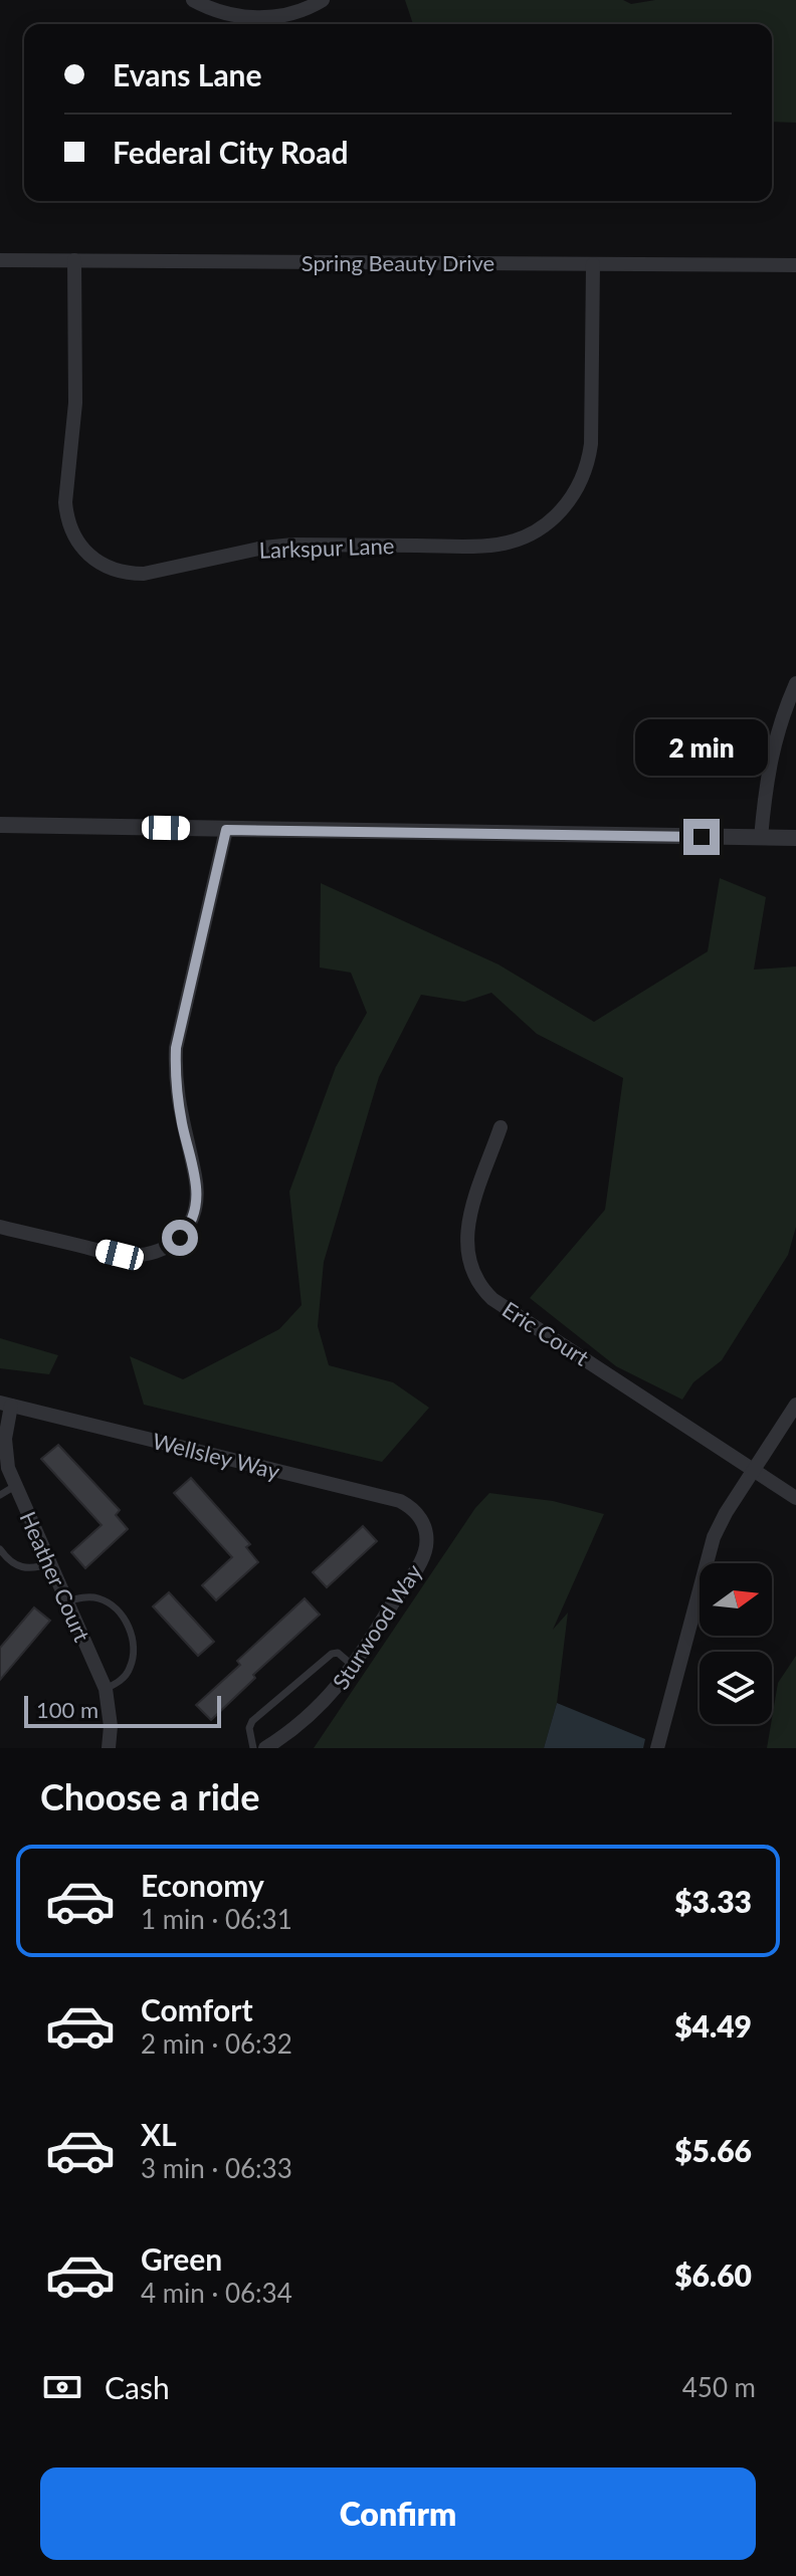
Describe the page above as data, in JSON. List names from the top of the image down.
{
  "streets": {
    "street": [
      "Spring Beauty Drive",
      "Larkspur Lane",
      "Eric Court",
      "Wellsley Way",
      "Heather Court",
      "Sturwood Way"
    ]
  },
  "crossings": [
    ["Spring Beauty Drive", "Larkspur Lane"],
    ["Wellsley Way", "Heather Court"],
    ["Wellsley Way", "Sturwood Way"]
  ],
  "scale_bar": "100 m",
  "north": "right",
  "page": {
    "banner": ["Evans Lane", "Federal City Road"],
    "bubble": "2 min",
    "scale": "100 m",
    "heading": "Choose a ride",
    "list": [
      {
        "name": "Economy",
        "note": "1 min · 06:31",
        "value": "$3.33"
      },
      {
        "name": "Comfort",
        "note": "2 min · 06:32",
        "value": "$4.49"
      },
      {
        "name": "XL",
        "note": "3 min · 06:33",
        "value": "$5.66"
      },
      {
        "name": "Green",
        "note": "4 min · 06:34",
        "value": "$6.60"
      }
    ],
    "pay": ["Cash", "450 m"],
    "buttons": "Confirm"
  }
}
